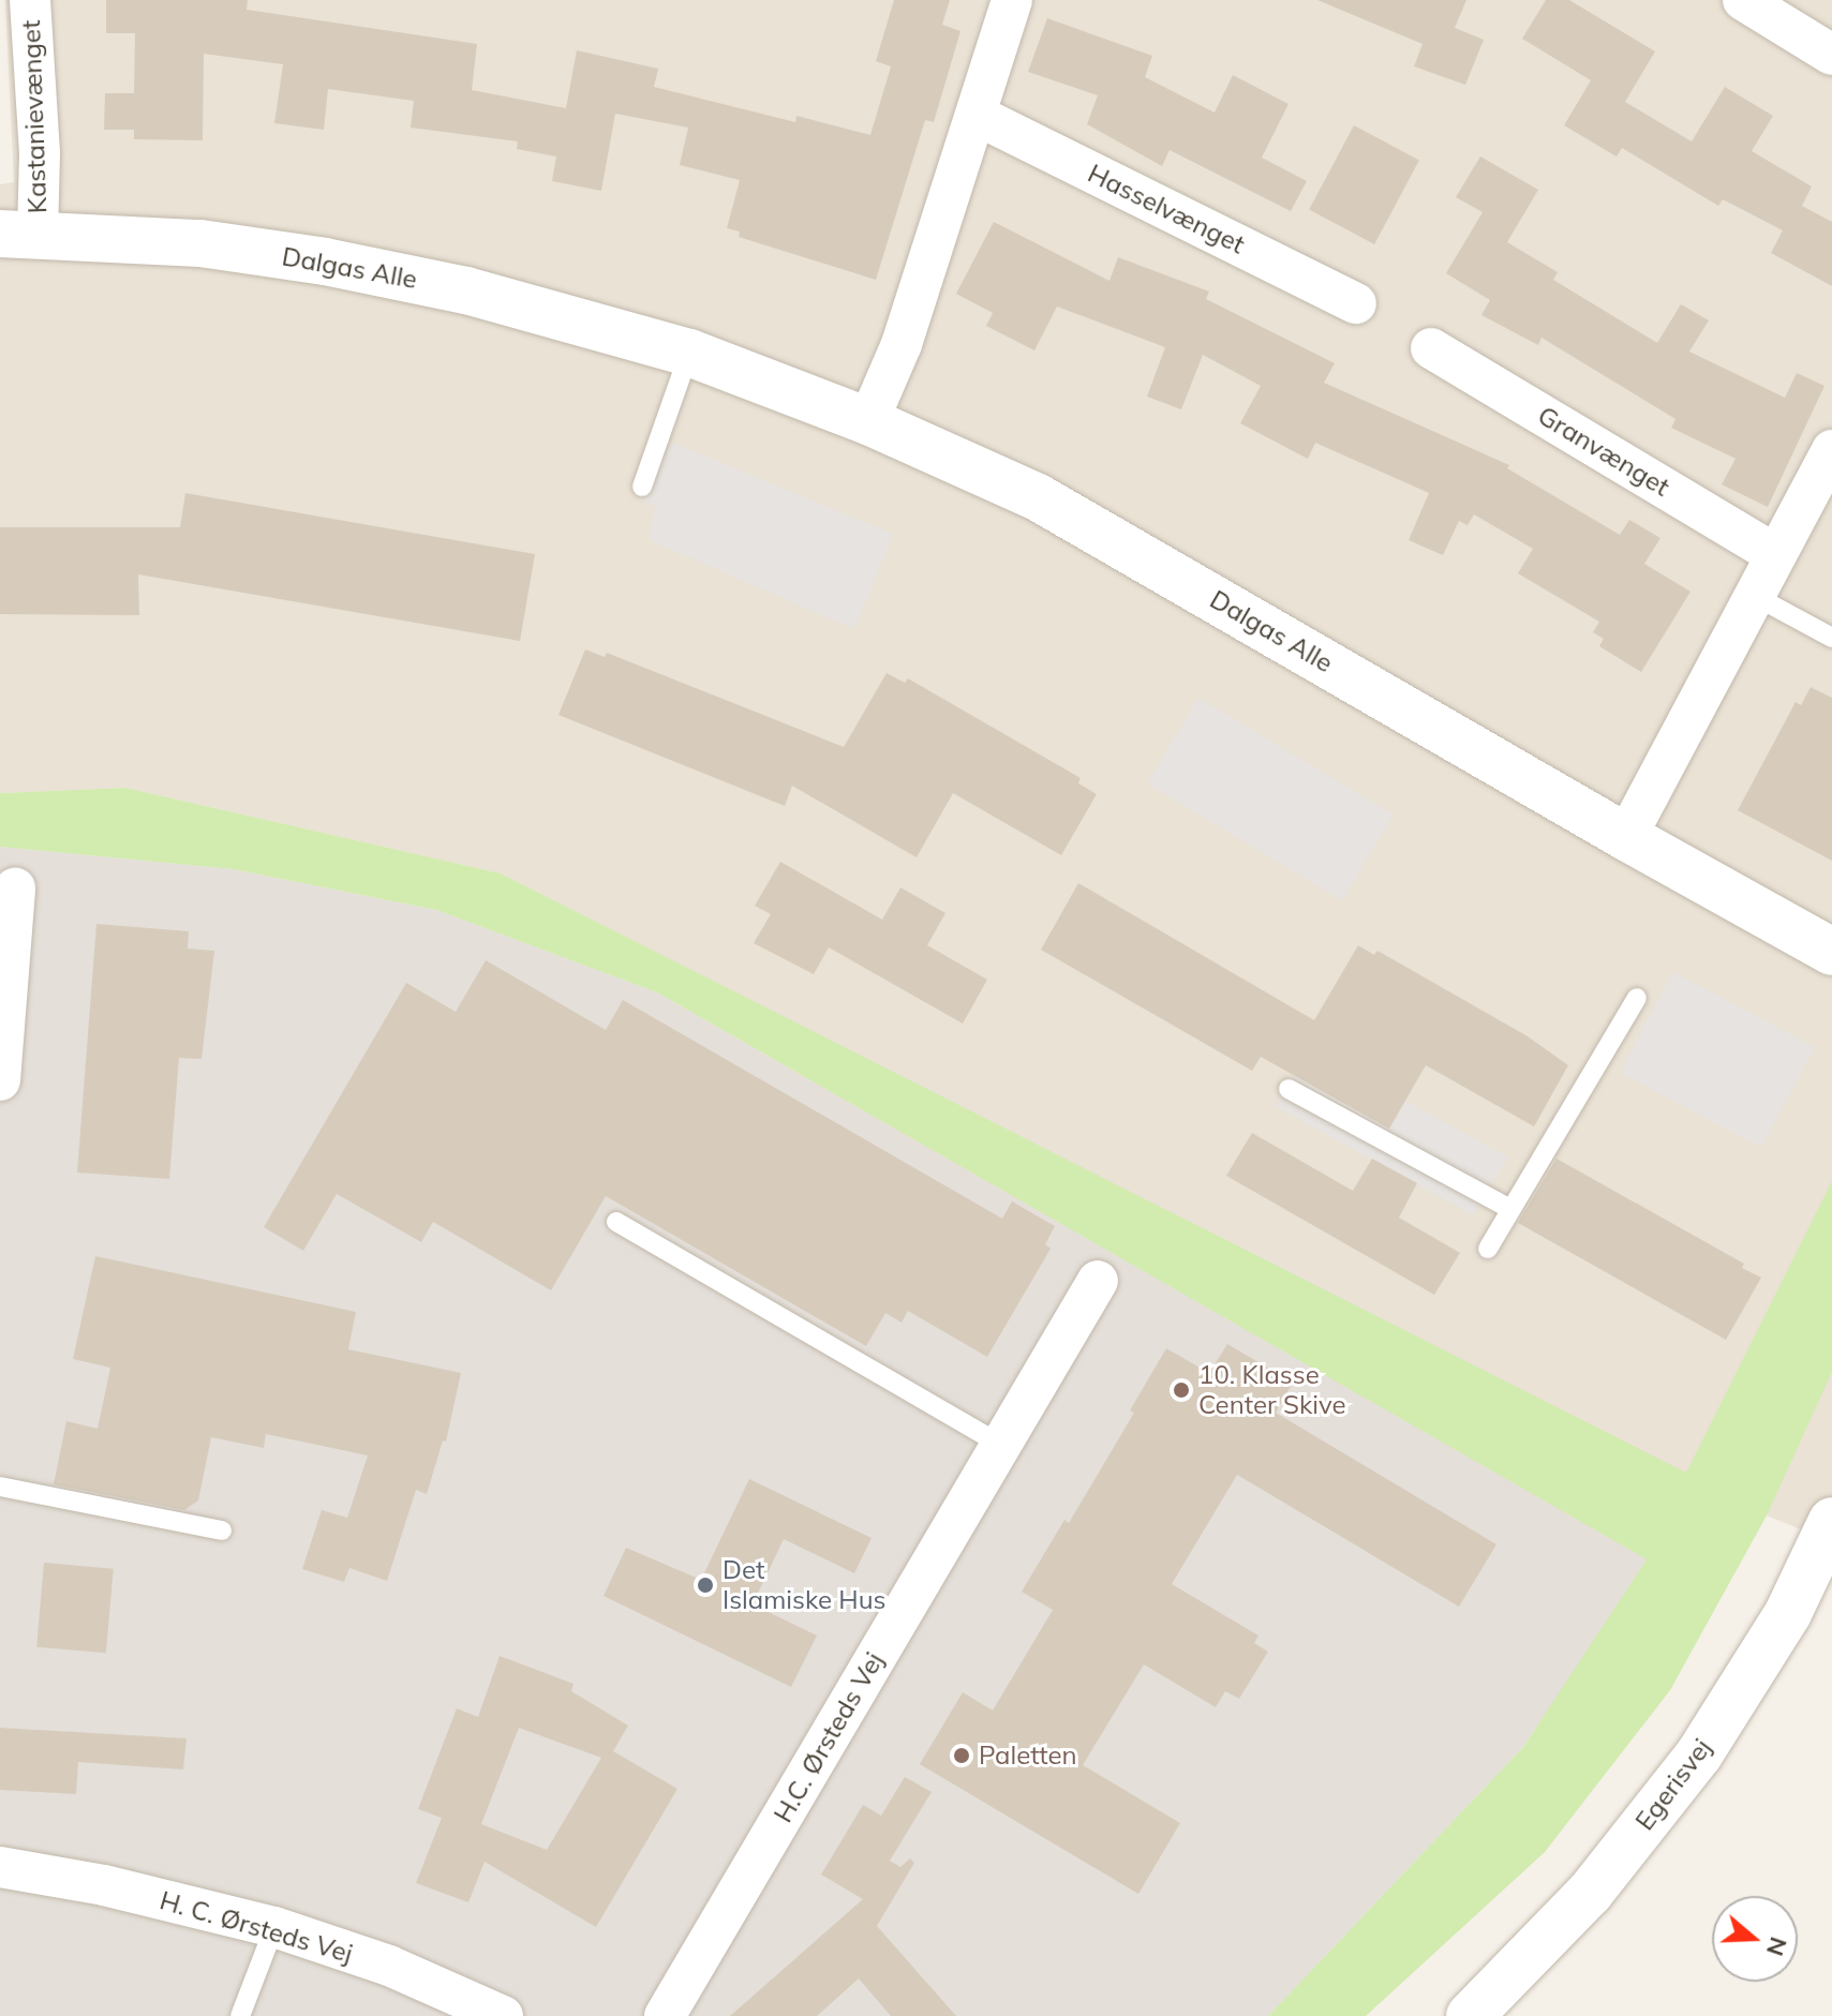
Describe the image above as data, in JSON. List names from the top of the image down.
{
  "streets": {
    "street": [
      "Kastanievænget",
      "Hasselvænget",
      "Dalgas Alle",
      "Granvænget",
      "H.C. Ørsteds Vej",
      "Egerisvej",
      "H. C. Ørsteds Vej"
    ]
  },
  "crossings": [
    ["Kastanievænget", "Dalgas Alle"]
  ],
  "places": ["10. Klasse Center Skive", "Det Islamiske Hus", "Paletten"],
  "north": "right"
}
